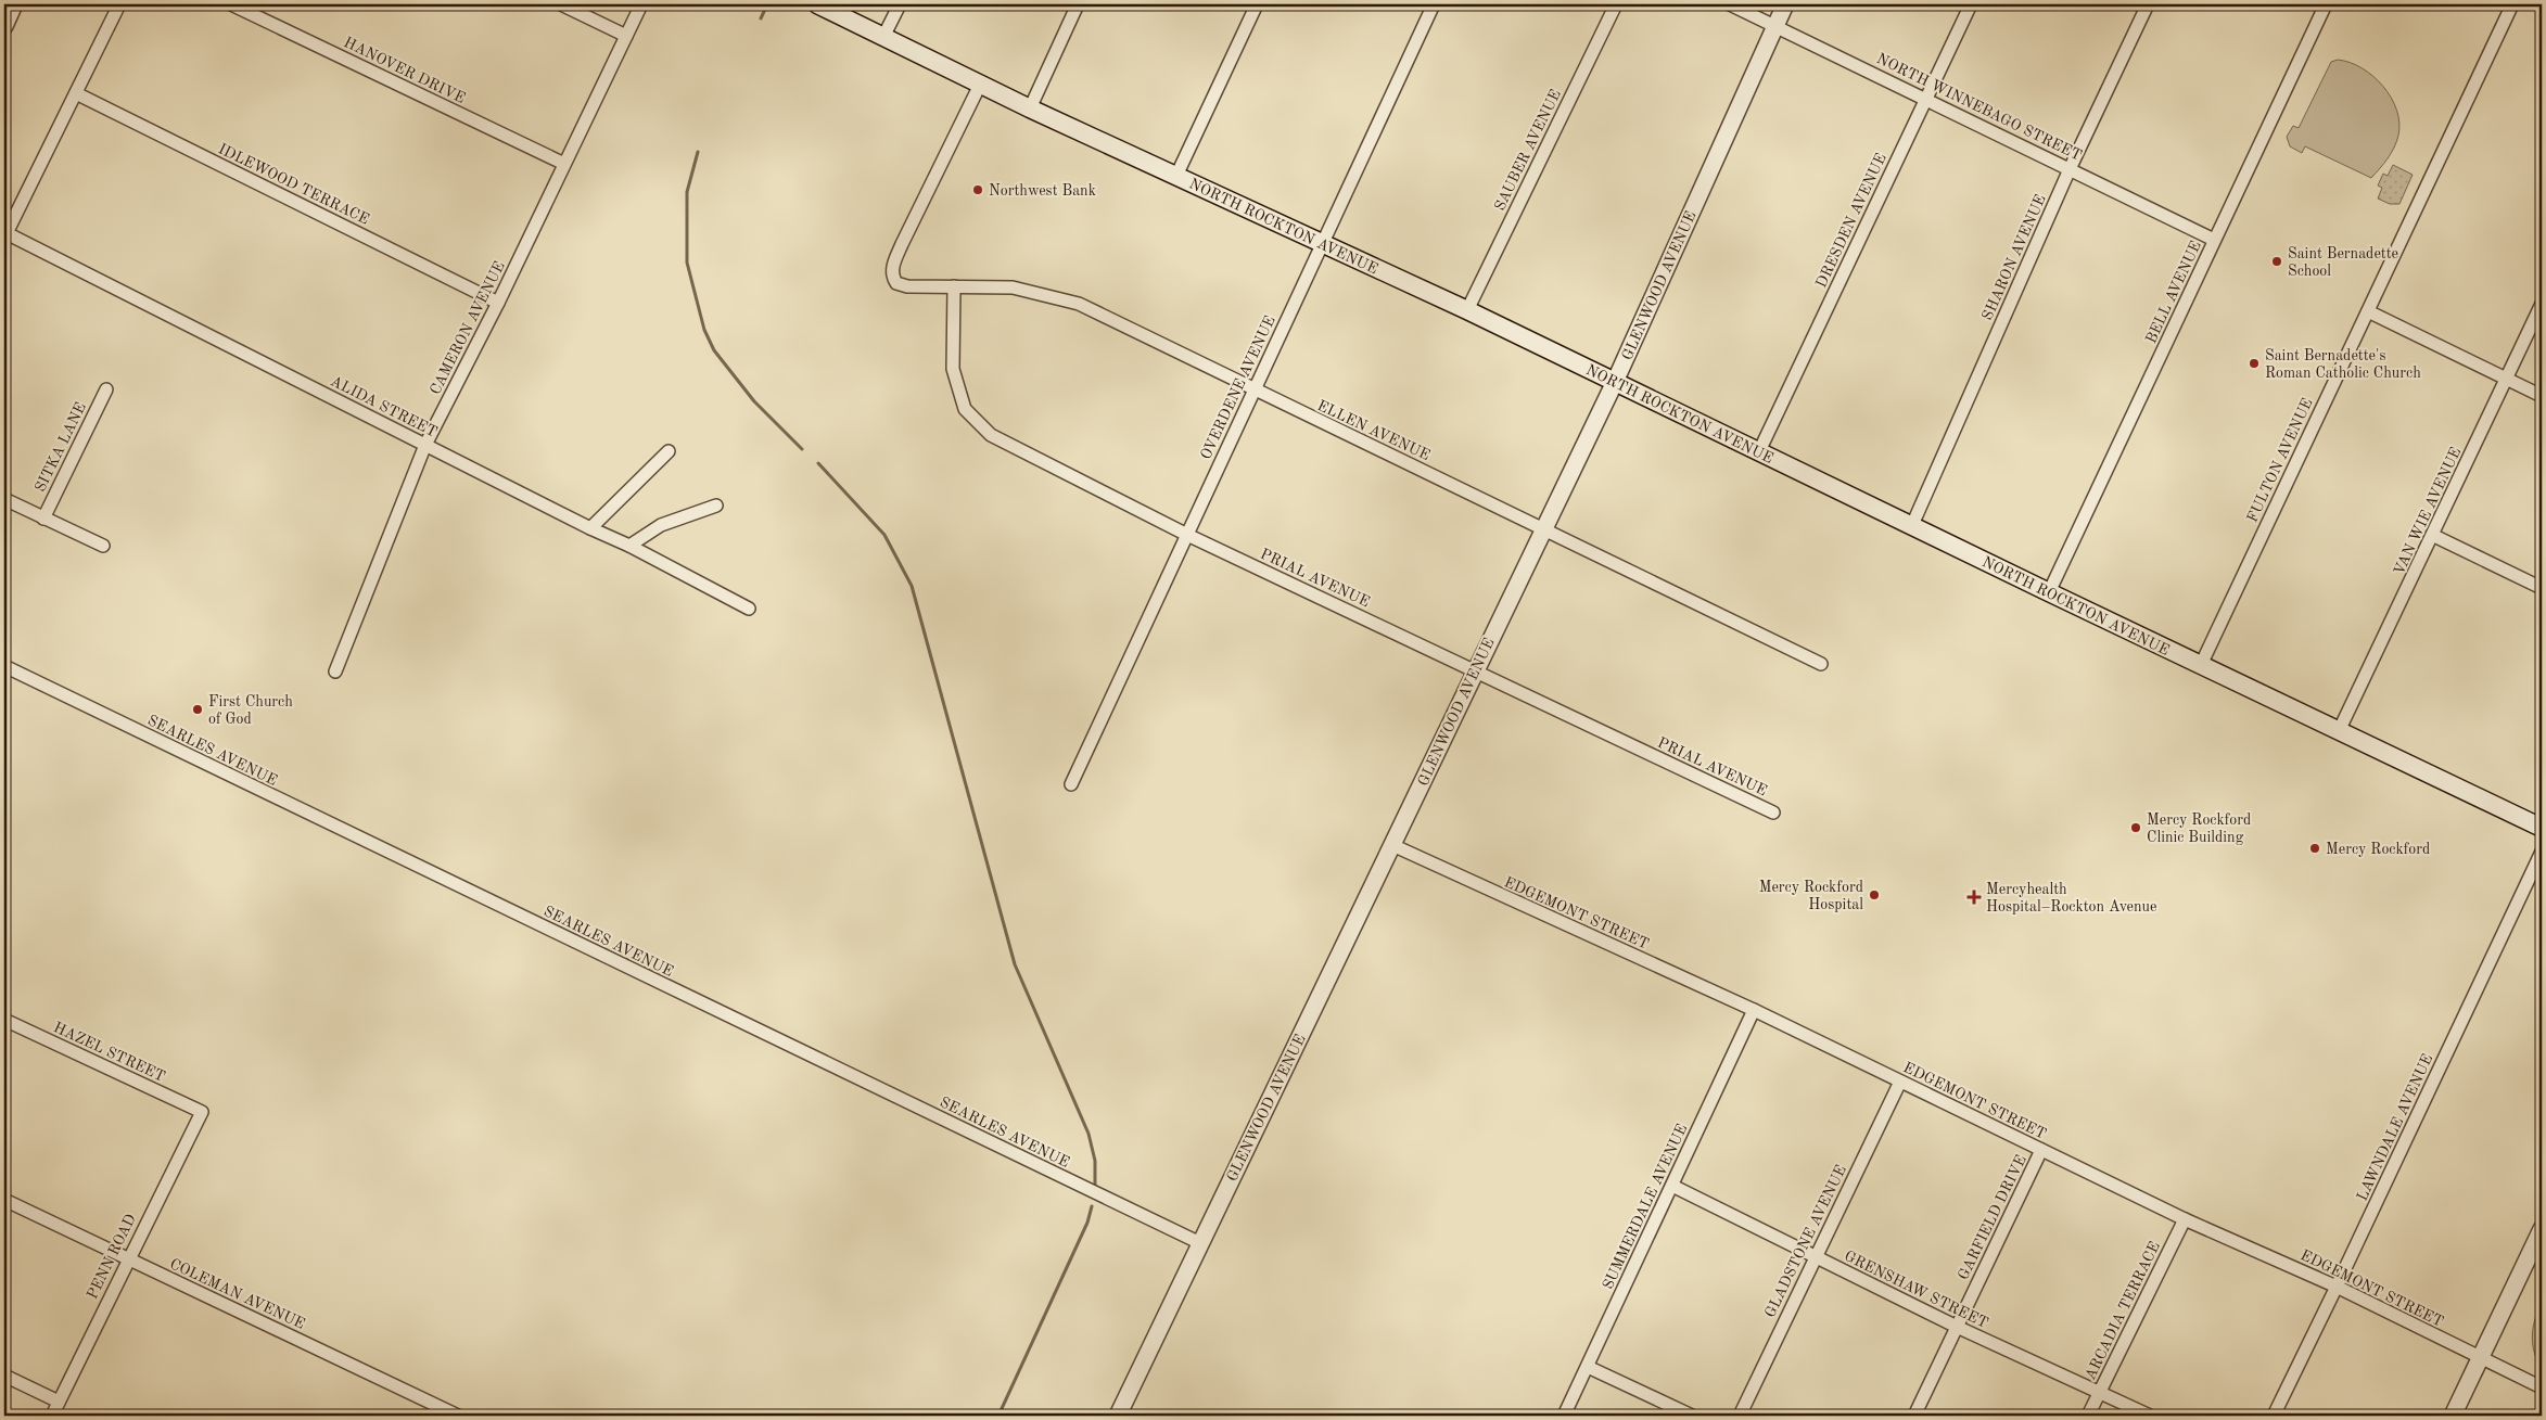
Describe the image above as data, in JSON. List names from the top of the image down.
{
  "streets": {
    "main road": ["NORTH ROCKTON AVENUE"],
    "street": [
      "HANOVER DRIVE",
      "NORTH WINNEBAGO STREET",
      "SAUBER AVENUE",
      "IDLEWOOD TERRACE",
      "DRESDEN AVENUE",
      "SHARON AVENUE",
      "GLENWOOD AVENUE",
      "BELL AVENUE",
      "CAMERON AVENUE",
      "OVERDENE AVENUE",
      "ALIDA STREET",
      "ELLEN AVENUE",
      "SITKA LANE",
      "FULTON AVENUE",
      "VAN WIE AVENUE",
      "PRIAL AVENUE",
      "SEARLES AVENUE",
      "EDGEMONT STREET",
      "HAZEL STREET",
      "LAWNDALE AVENUE",
      "SUMMERDALE AVENUE",
      "GARFIELD DRIVE",
      "GLADSTONE AVENUE",
      "PENN ROAD",
      "GRENSHAW STREET",
      "COLEMAN AVENUE",
      "ARCADIA TERRACE"
    ]
  },
  "crossings": [
    ["HANOVER DRIVE", "CAMERON AVENUE"],
    ["NORTH WINNEBAGO STREET", "DRESDEN AVENUE"],
    ["NORTH WINNEBAGO STREET", "SHARON AVENUE"],
    ["NORTH WINNEBAGO STREET", "GLENWOOD AVENUE"],
    ["NORTH WINNEBAGO STREET", "BELL AVENUE"],
    ["SAUBER AVENUE", "NORTH ROCKTON AVENUE"],
    ["IDLEWOOD TERRACE", "CAMERON AVENUE"],
    ["DRESDEN AVENUE", "NORTH ROCKTON AVENUE"],
    ["NORTH ROCKTON AVENUE", "SHARON AVENUE"],
    ["NORTH ROCKTON AVENUE", "GLENWOOD AVENUE"],
    ["NORTH ROCKTON AVENUE", "BELL AVENUE"],
    ["NORTH ROCKTON AVENUE", "OVERDENE AVENUE"],
    ["NORTH ROCKTON AVENUE", "ELLEN AVENUE"],
    ["NORTH ROCKTON AVENUE", "FULTON AVENUE"],
    ["NORTH ROCKTON AVENUE", "VAN WIE AVENUE"],
    ["GLENWOOD AVENUE", "ELLEN AVENUE"],
    ["GLENWOOD AVENUE", "PRIAL AVENUE"],
    ["GLENWOOD AVENUE", "SEARLES AVENUE"],
    ["GLENWOOD AVENUE", "EDGEMONT STREET"],
    ["CAMERON AVENUE", "ALIDA STREET"],
    ["OVERDENE AVENUE", "ELLEN AVENUE"],
    ["OVERDENE AVENUE", "PRIAL AVENUE"],
    ["ELLEN AVENUE", "PRIAL AVENUE"],
    ["EDGEMONT STREET", "LAWNDALE AVENUE"],
    ["EDGEMONT STREET", "SUMMERDALE AVENUE"],
    ["EDGEMONT STREET", "GARFIELD DRIVE"],
    ["EDGEMONT STREET", "GLADSTONE AVENUE"],
    ["EDGEMONT STREET", "ARCADIA TERRACE"],
    ["HAZEL STREET", "PENN ROAD"],
    ["SUMMERDALE AVENUE", "GRENSHAW STREET"],
    ["GARFIELD DRIVE", "GRENSHAW STREET"],
    ["GLADSTONE AVENUE", "GRENSHAW STREET"],
    ["PENN ROAD", "COLEMAN AVENUE"],
    ["GRENSHAW STREET", "ARCADIA TERRACE"]
  ],
  "places": {
    "other": [
      "Northwest Bank",
      "Saint Bernadette School",
      "Saint Bernadette's Roman Catholic Church",
      "First Church of God",
      "Mercy Rockford Clinic Building",
      "Mercy Rockford",
      "Mercy Rockford Hospital"
    ],
    "health": ["Mercyhealth Hospital–Rockton Avenue"]
  }
}
